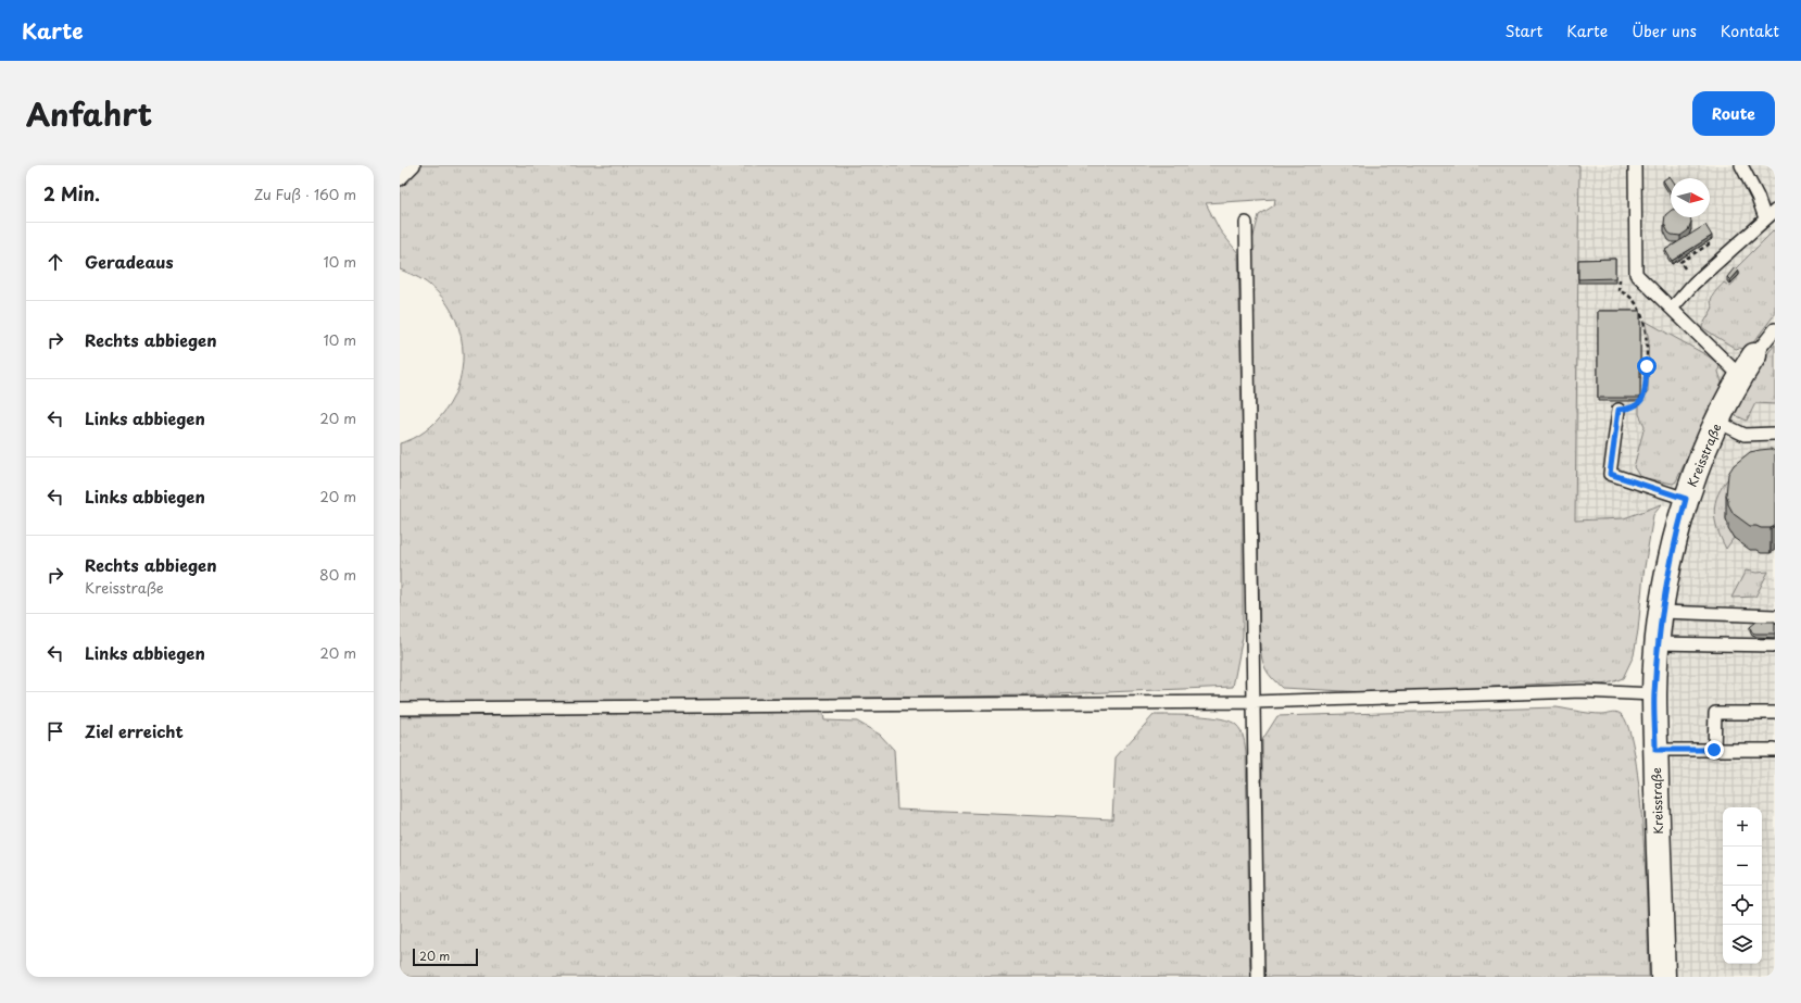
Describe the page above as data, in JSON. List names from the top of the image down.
{
  "streets": {
    "street": ["Kreisstraße"]
  },
  "scale_bar": "20 m",
  "north": "right",
  "page": {
    "header": "Karte",
    "nav": [
      "Start",
      "Karte",
      "Über uns",
      "Kontakt"
    ],
    "title": "Anfahrt",
    "buttons": "Route",
    "heading": ["2 Min.", "Zu Fuß · 160 m"],
    "list": [
      ["Geradeaus", "10 m"],
      ["Rechts abbiegen", "10 m"],
      ["Links abbiegen", "20 m"],
      ["Links abbiegen", "20 m"],
      ["Rechts abbiegen", "Kreisstraße", "80 m"],
      ["Links abbiegen", "20 m"],
      "Ziel erreicht"
    ],
    "map_buttons": ["+", "−"],
    "scale": "20 m"
  }
}
